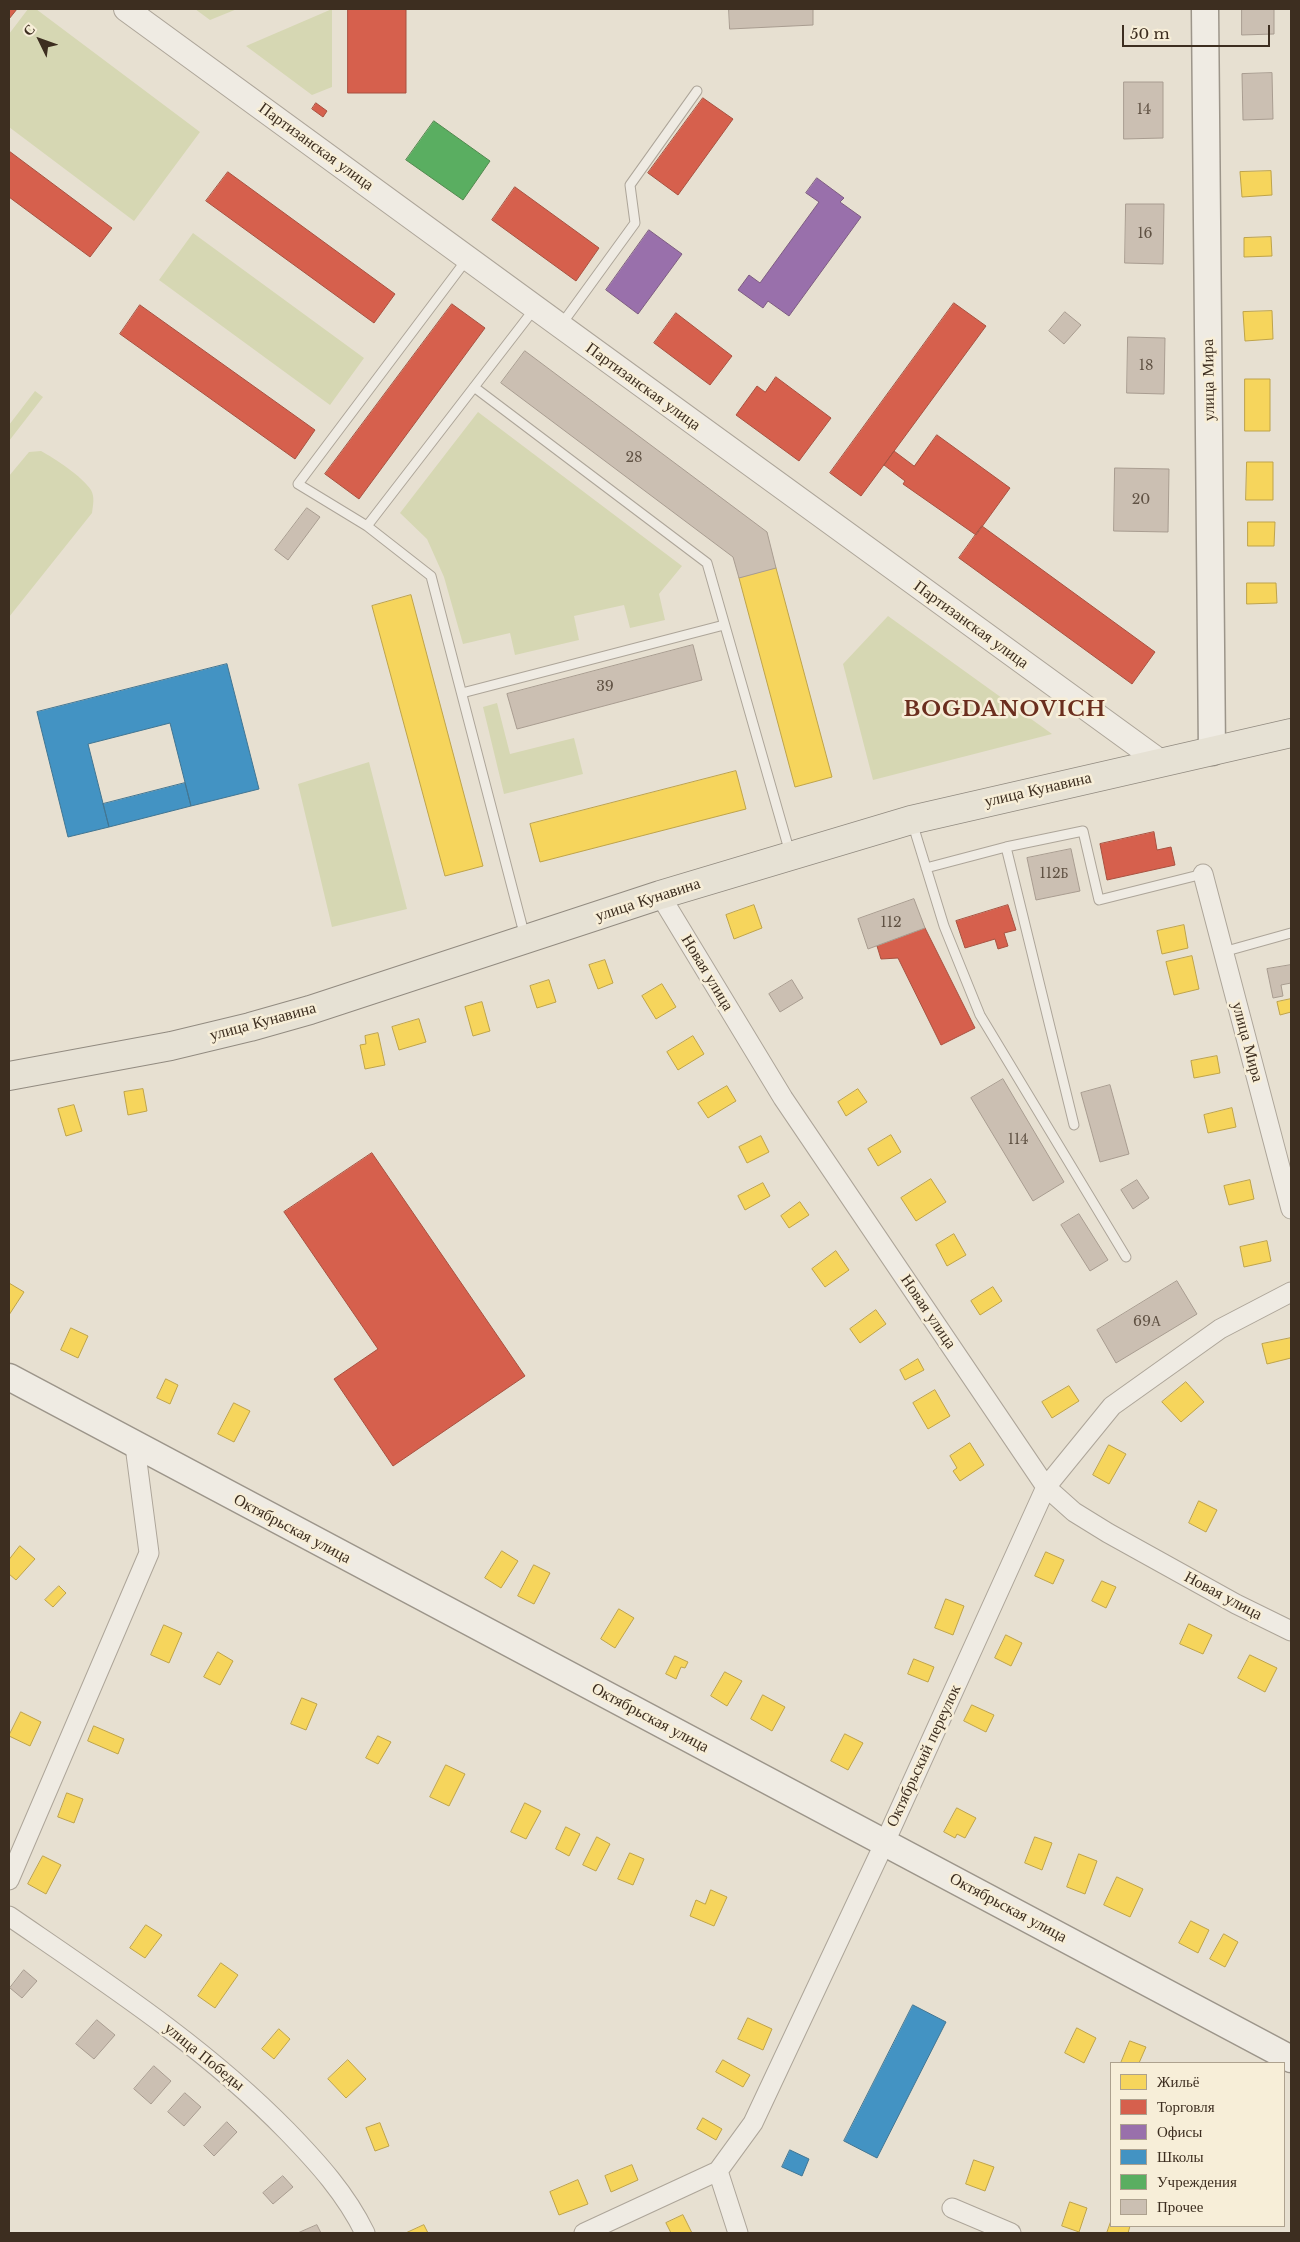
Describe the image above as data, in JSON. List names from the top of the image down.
{
  "streets": {
    "main road": ["улица Мира", "улица Кунавина", "Октябрьская улица"],
    "street": [
      "Партизанская улица",
      "Новая улица",
      "Октябрьский переулок",
      "улица Победы"
    ]
  },
  "crossings": [
    ["Партизанская улица", "улица Кунавина"],
    ["улица Мира", "улица Кунавина"],
    ["улица Кунавина", "Новая улица"],
    ["Новая улица", "Октябрьский переулок"],
    ["Октябрьская улица", "Октябрьский переулок"]
  ],
  "districts": ["BOGDANOVICH"],
  "house_numbers": [
    "14",
    "16",
    "18",
    "28",
    "20",
    "39",
    "112Б",
    "112",
    "114",
    "69А"
  ],
  "legend": [
    "Жильё",
    "Торговля",
    "Офисы",
    "Школы",
    "Учреждения",
    "Прочее"
  ],
  "scale_bar": "50 m",
  "north": "top left"
}
